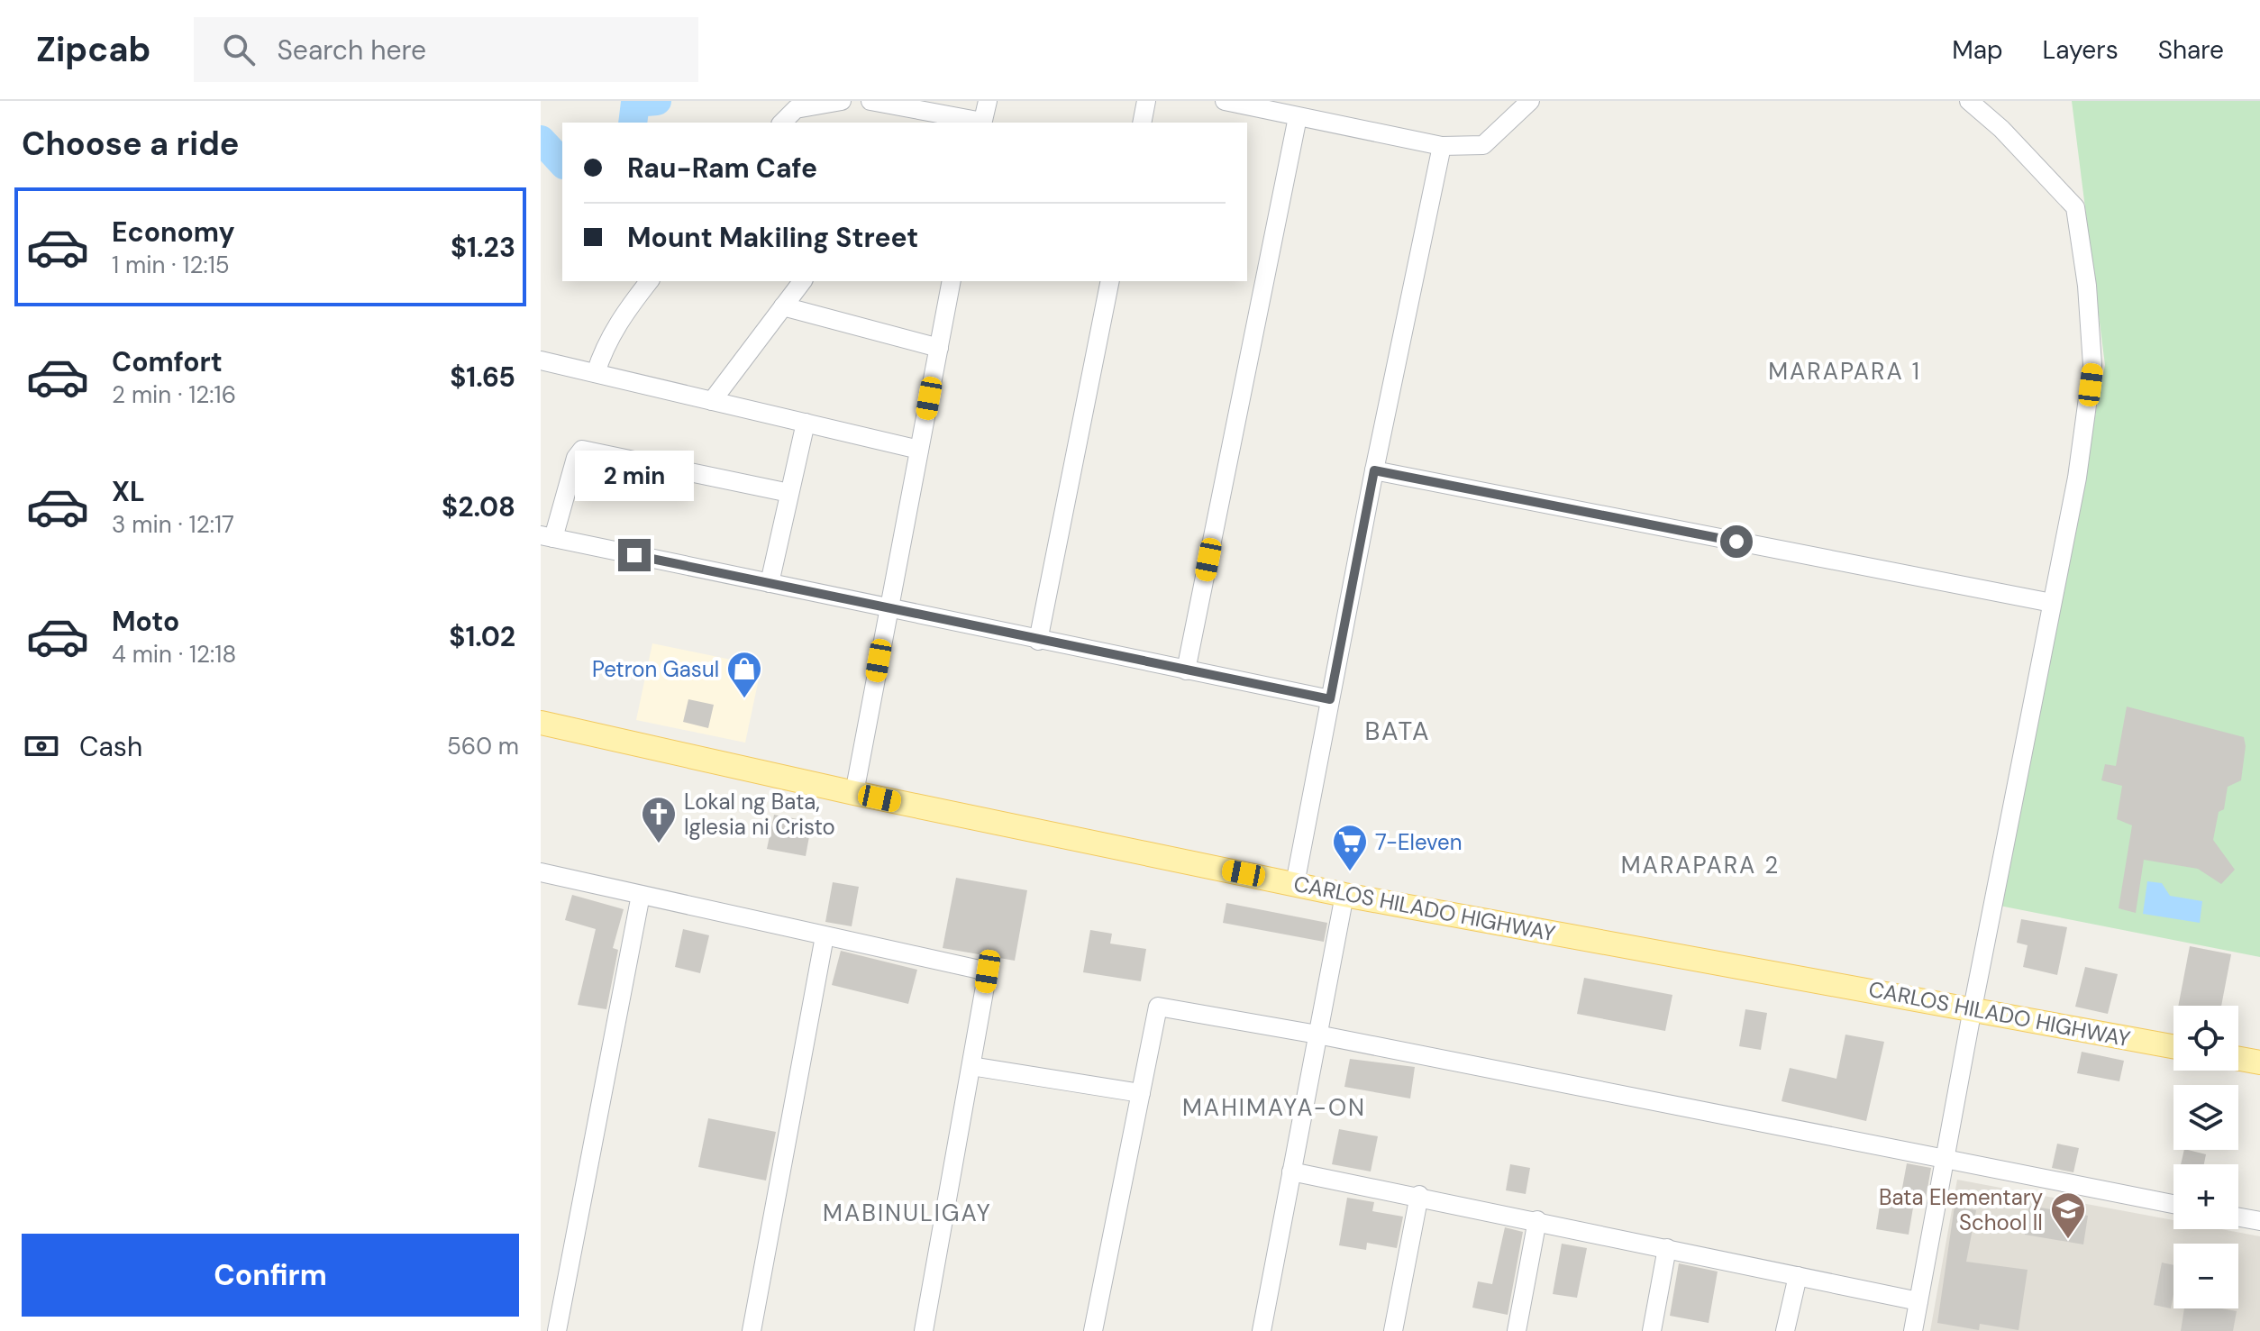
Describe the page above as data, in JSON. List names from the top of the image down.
{
  "streets": {
    "main road": ["CARLOS HILADO HIGHWAY"]
  },
  "districts": [
    "MARAPARA 1",
    "BATA",
    "MARAPARA 2",
    "MAHIMAYA-ON",
    "MABINULIGAY"
  ],
  "places": {
    "shop": ["Petron Gasul"],
    "church": ["Lokal ng Bata, Iglesia ni Cristo"],
    "supermarket": ["7-Eleven"],
    "school or university": ["Bata Elementary School II"]
  },
  "page": {
    "header": "Zipcab",
    "search": "Search here",
    "nav": ["Map", "Layers", "Share"],
    "heading": "Choose a ride",
    "banner": ["Rau-Ram Cafe", "Mount Makiling Street"],
    "list": [
      {
        "name": "Economy",
        "note": "1 min · 12:15",
        "value": "$1.23"
      },
      {
        "name": "Comfort",
        "note": "2 min · 12:16",
        "value": "$1.65"
      },
      {
        "name": "XL",
        "note": "3 min · 12:17",
        "value": "$2.08"
      },
      {
        "name": "Moto",
        "note": "4 min · 12:18",
        "value": "$1.02"
      }
    ],
    "bubble": "2 min",
    "pay": ["Cash", "560 m"],
    "map_buttons": ["+", "−"],
    "buttons": "Confirm"
  }
}
